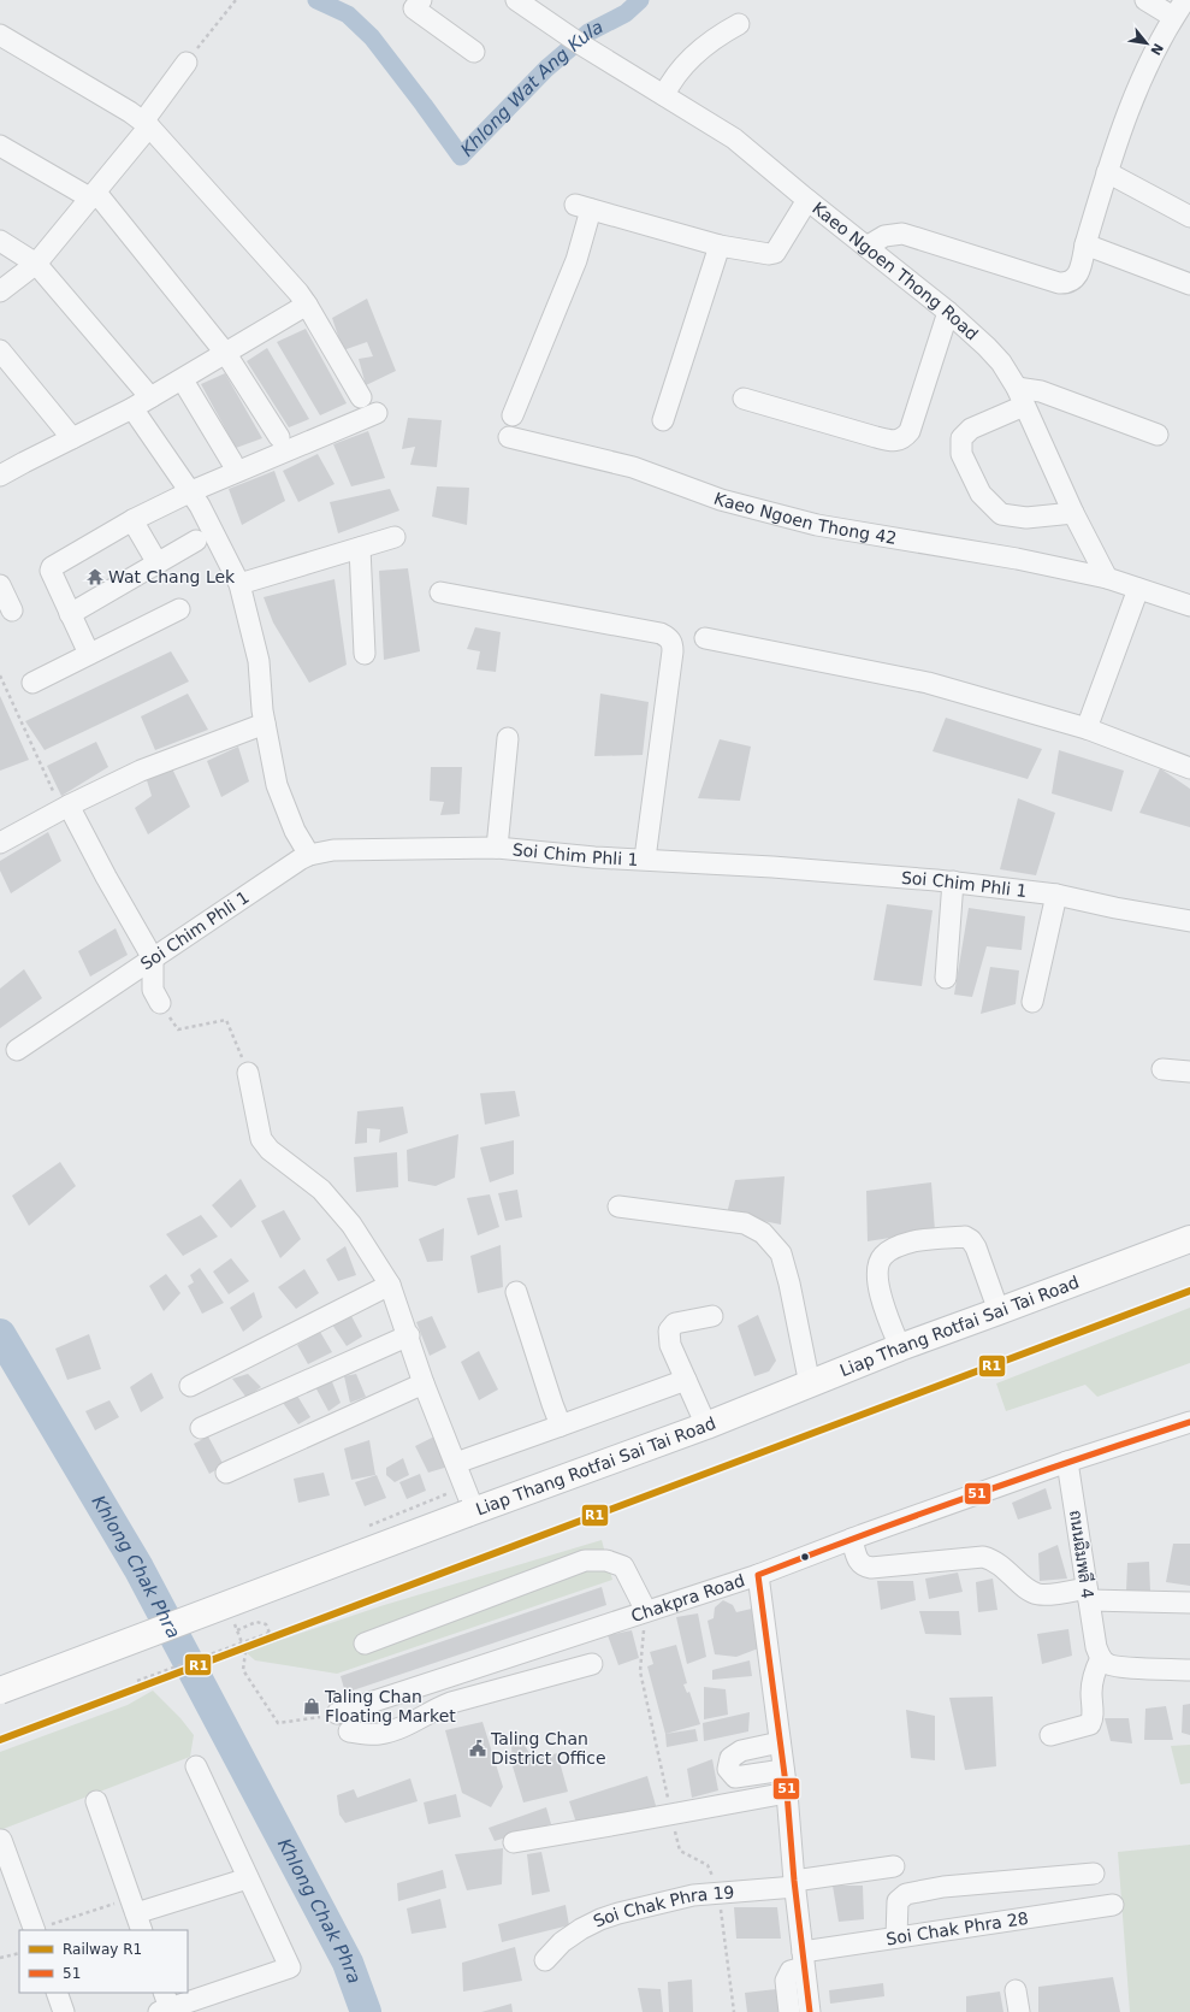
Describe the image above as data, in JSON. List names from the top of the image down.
{
  "streets": {
    "main road": ["Liap Thang Rotfai Sai Tai Road"],
    "street": [
      "Kaeo Ngoen Thong Road",
      "Kaeo Ngoen Thong 42",
      "Soi Chim Phli 1",
      "ถนนฉิมพลี 4",
      "Chakpra Road",
      "Soi Chak Phra 19",
      "Soi Chak Phra 28"
    ]
  },
  "crossings": [
    ["Kaeo Ngoen Thong Road", "Kaeo Ngoen Thong 42"],
    ["Chakpra Road", "Soi Chak Phra 19"],
    ["Chakpra Road", "Soi Chak Phra 28"]
  ],
  "water": ["Khlong Wat Ang Kula", "Khlong Chak Phra"],
  "places": {
    "temple": ["Wat Chang Lek"],
    "shop": ["Taling Chan Floating Market"],
    "public building": ["Taling Chan District Office"]
  },
  "lines": ["rail line R1", "transit line 51"],
  "legend": ["Railway R1", "51"],
  "north": "bottom right"
}
